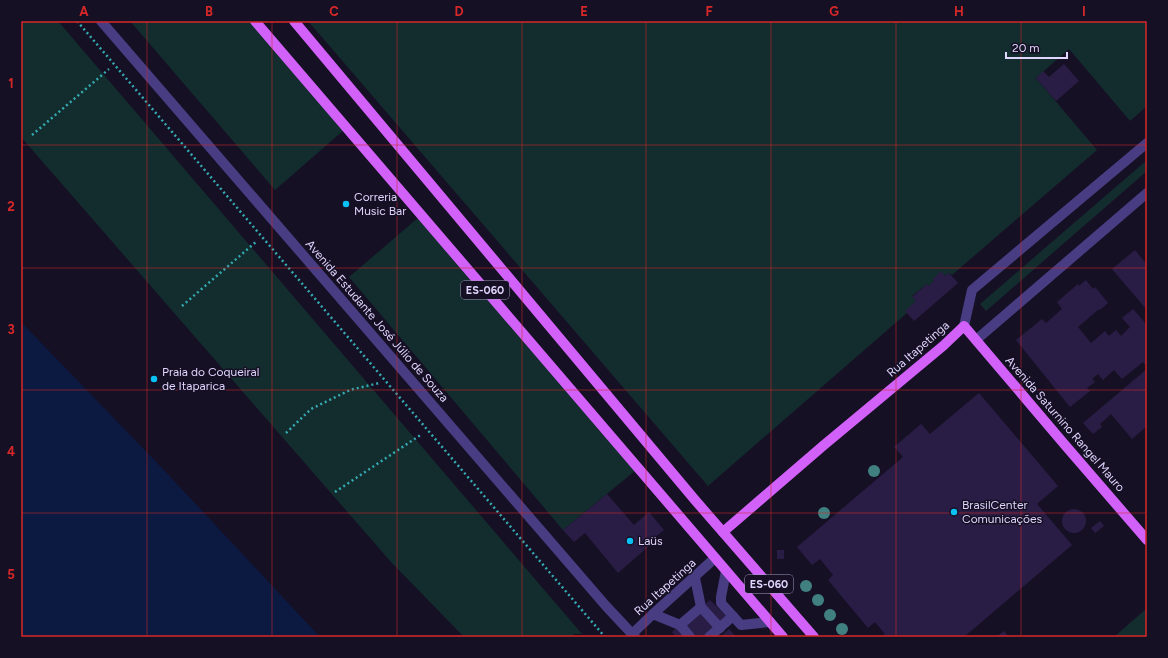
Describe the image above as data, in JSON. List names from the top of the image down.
{
  "streets": {
    "main road": ["ES-060", "Rua Itapetinga", "Avenida Saturnino Rangel Mauro"],
    "street": ["Avenida Estudante José Júlio de Souza"]
  },
  "crossings": [
    ["ES-060", "Rua Itapetinga"],
    ["Avenida Estudante José Júlio de Souza", "Rua Itapetinga"],
    ["Rua Itapetinga", "Avenida Saturnino Rangel Mauro"]
  ],
  "places": [
    "Correria Music Bar",
    "Praia do Coqueiral de Itaparica",
    "BrasilCenter Comunicações",
    "Laüs"
  ],
  "scale_bar": "20 m",
  "grid": {
    "columns": [
      "A",
      "B",
      "C",
      "D",
      "E",
      "F",
      "G",
      "H",
      "I"
    ],
    "rows": [
      "1",
      "2",
      "3",
      "4",
      "5"
    ]
  }
}
